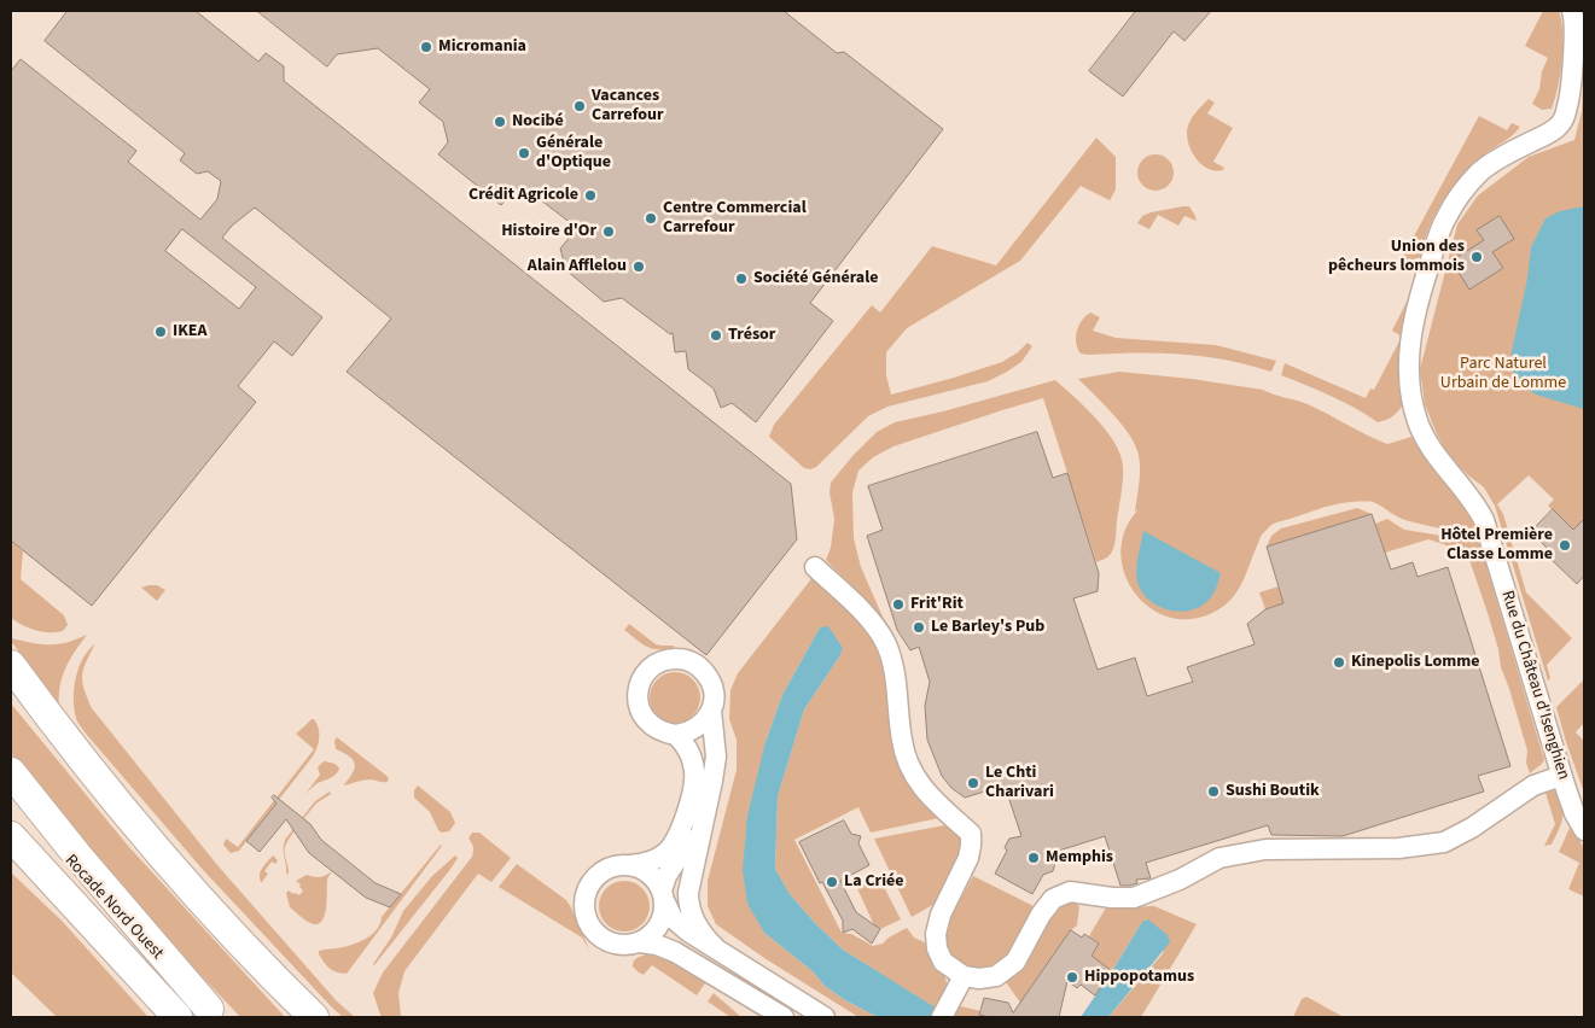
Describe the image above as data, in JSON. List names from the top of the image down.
{
  "streets": {
    "highway": ["Rocade Nord Ouest"],
    "street": ["Rue du Château d'Isenghien"]
  },
  "parks": ["Parc Naturel Urbain de Lomme"],
  "places": [
    "Micromania",
    "Vacances Carrefour",
    "Nocibé",
    "Générale d'Optique",
    "Crédit Agricole",
    "Centre Commercial Carrefour",
    "Histoire d'Or",
    "Union des pêcheurs lommois",
    "Alain Afflelou",
    "Société Générale",
    "IKEA",
    "Trésor",
    "Hôtel Première Classe Lomme",
    "Frit'Rit",
    "Le Barley's Pub",
    "Kinepolis Lomme",
    "Le Chti Charivari",
    "Sushi Boutik",
    "Memphis",
    "La Criée",
    "Hippopotamus"
  ]
}
